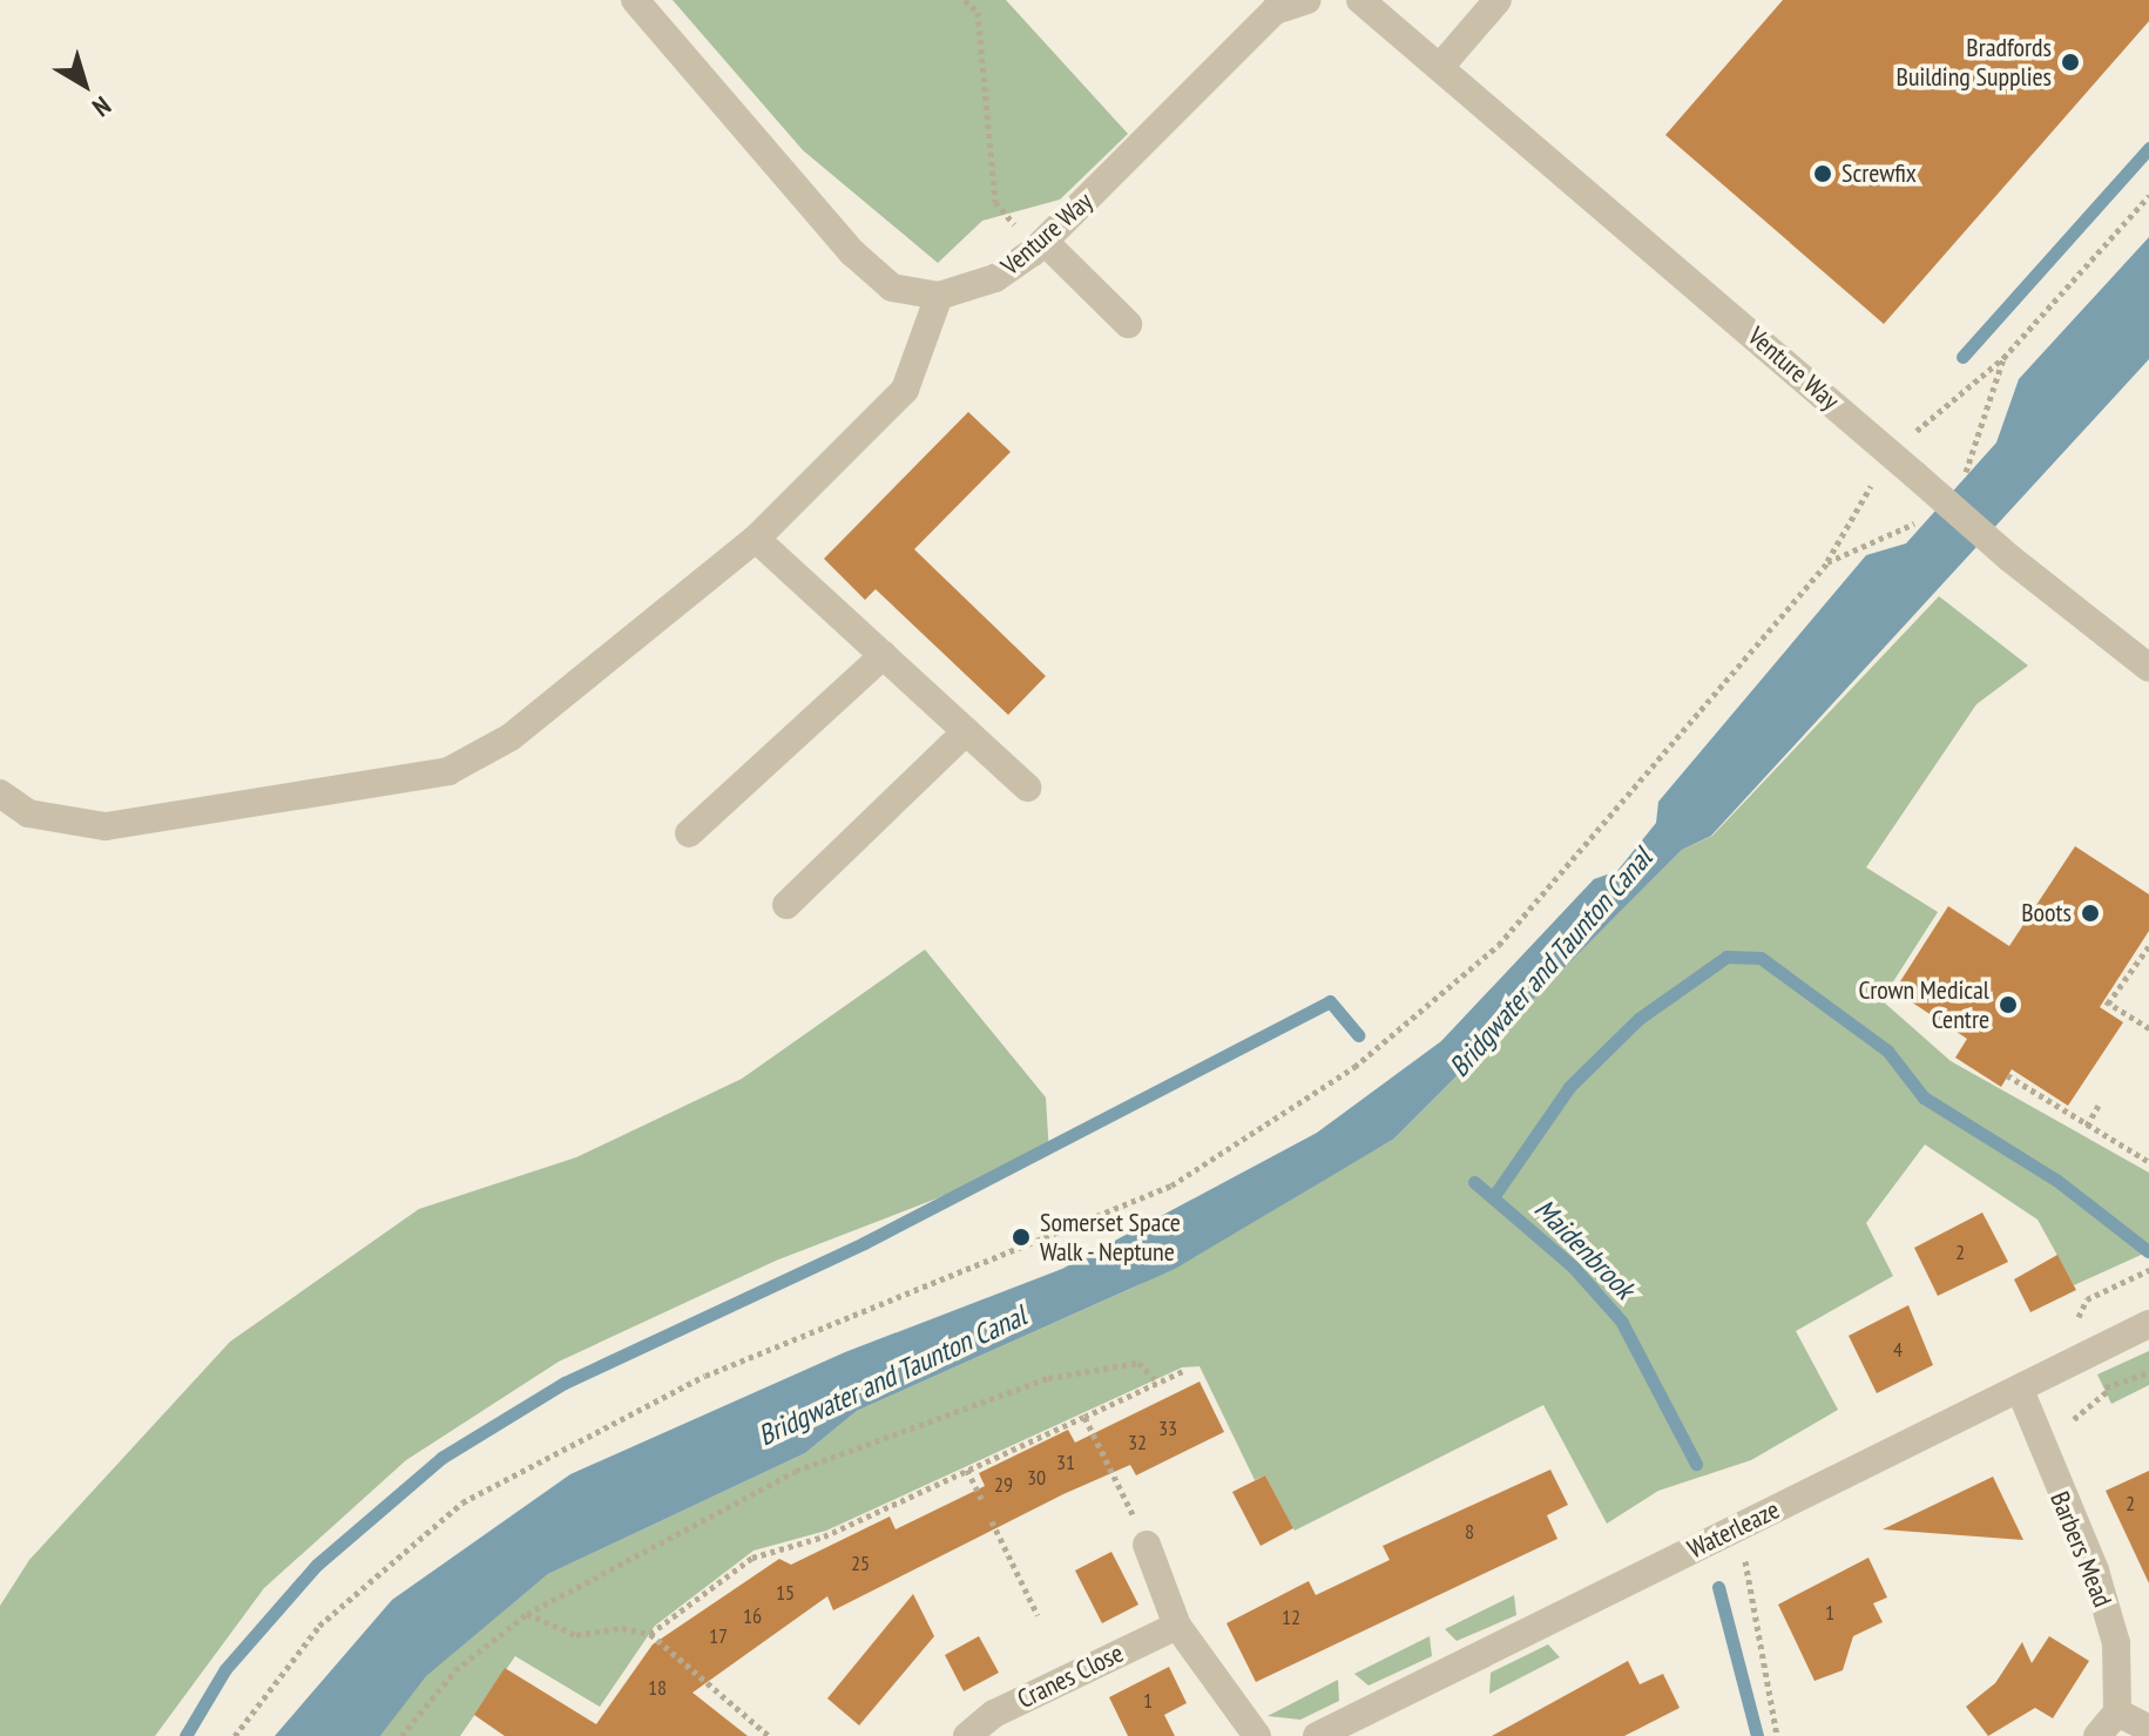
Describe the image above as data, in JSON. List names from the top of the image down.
{
  "streets": {
    "street": [
      "Venture Way",
      "Waterleaze",
      "Barbers Mead",
      "Cranes Close"
    ]
  },
  "crossings": [
    ["Waterleaze", "Barbers Mead"]
  ],
  "water": ["Bridgwater and Taunton Canal", "Maidenbrook"],
  "places": [
    "Bradfords Building Supplies",
    "Screwfix",
    "Boots",
    "Crown Medical Centre",
    "Somerset Space Walk - Neptune"
  ],
  "house_numbers": [
    "2",
    "4",
    "33",
    "32",
    "31",
    "30",
    "29",
    "2",
    "8",
    "25",
    "15",
    "1",
    "16",
    "12",
    "17",
    "18",
    "1"
  ],
  "north": "bottom right"
}
